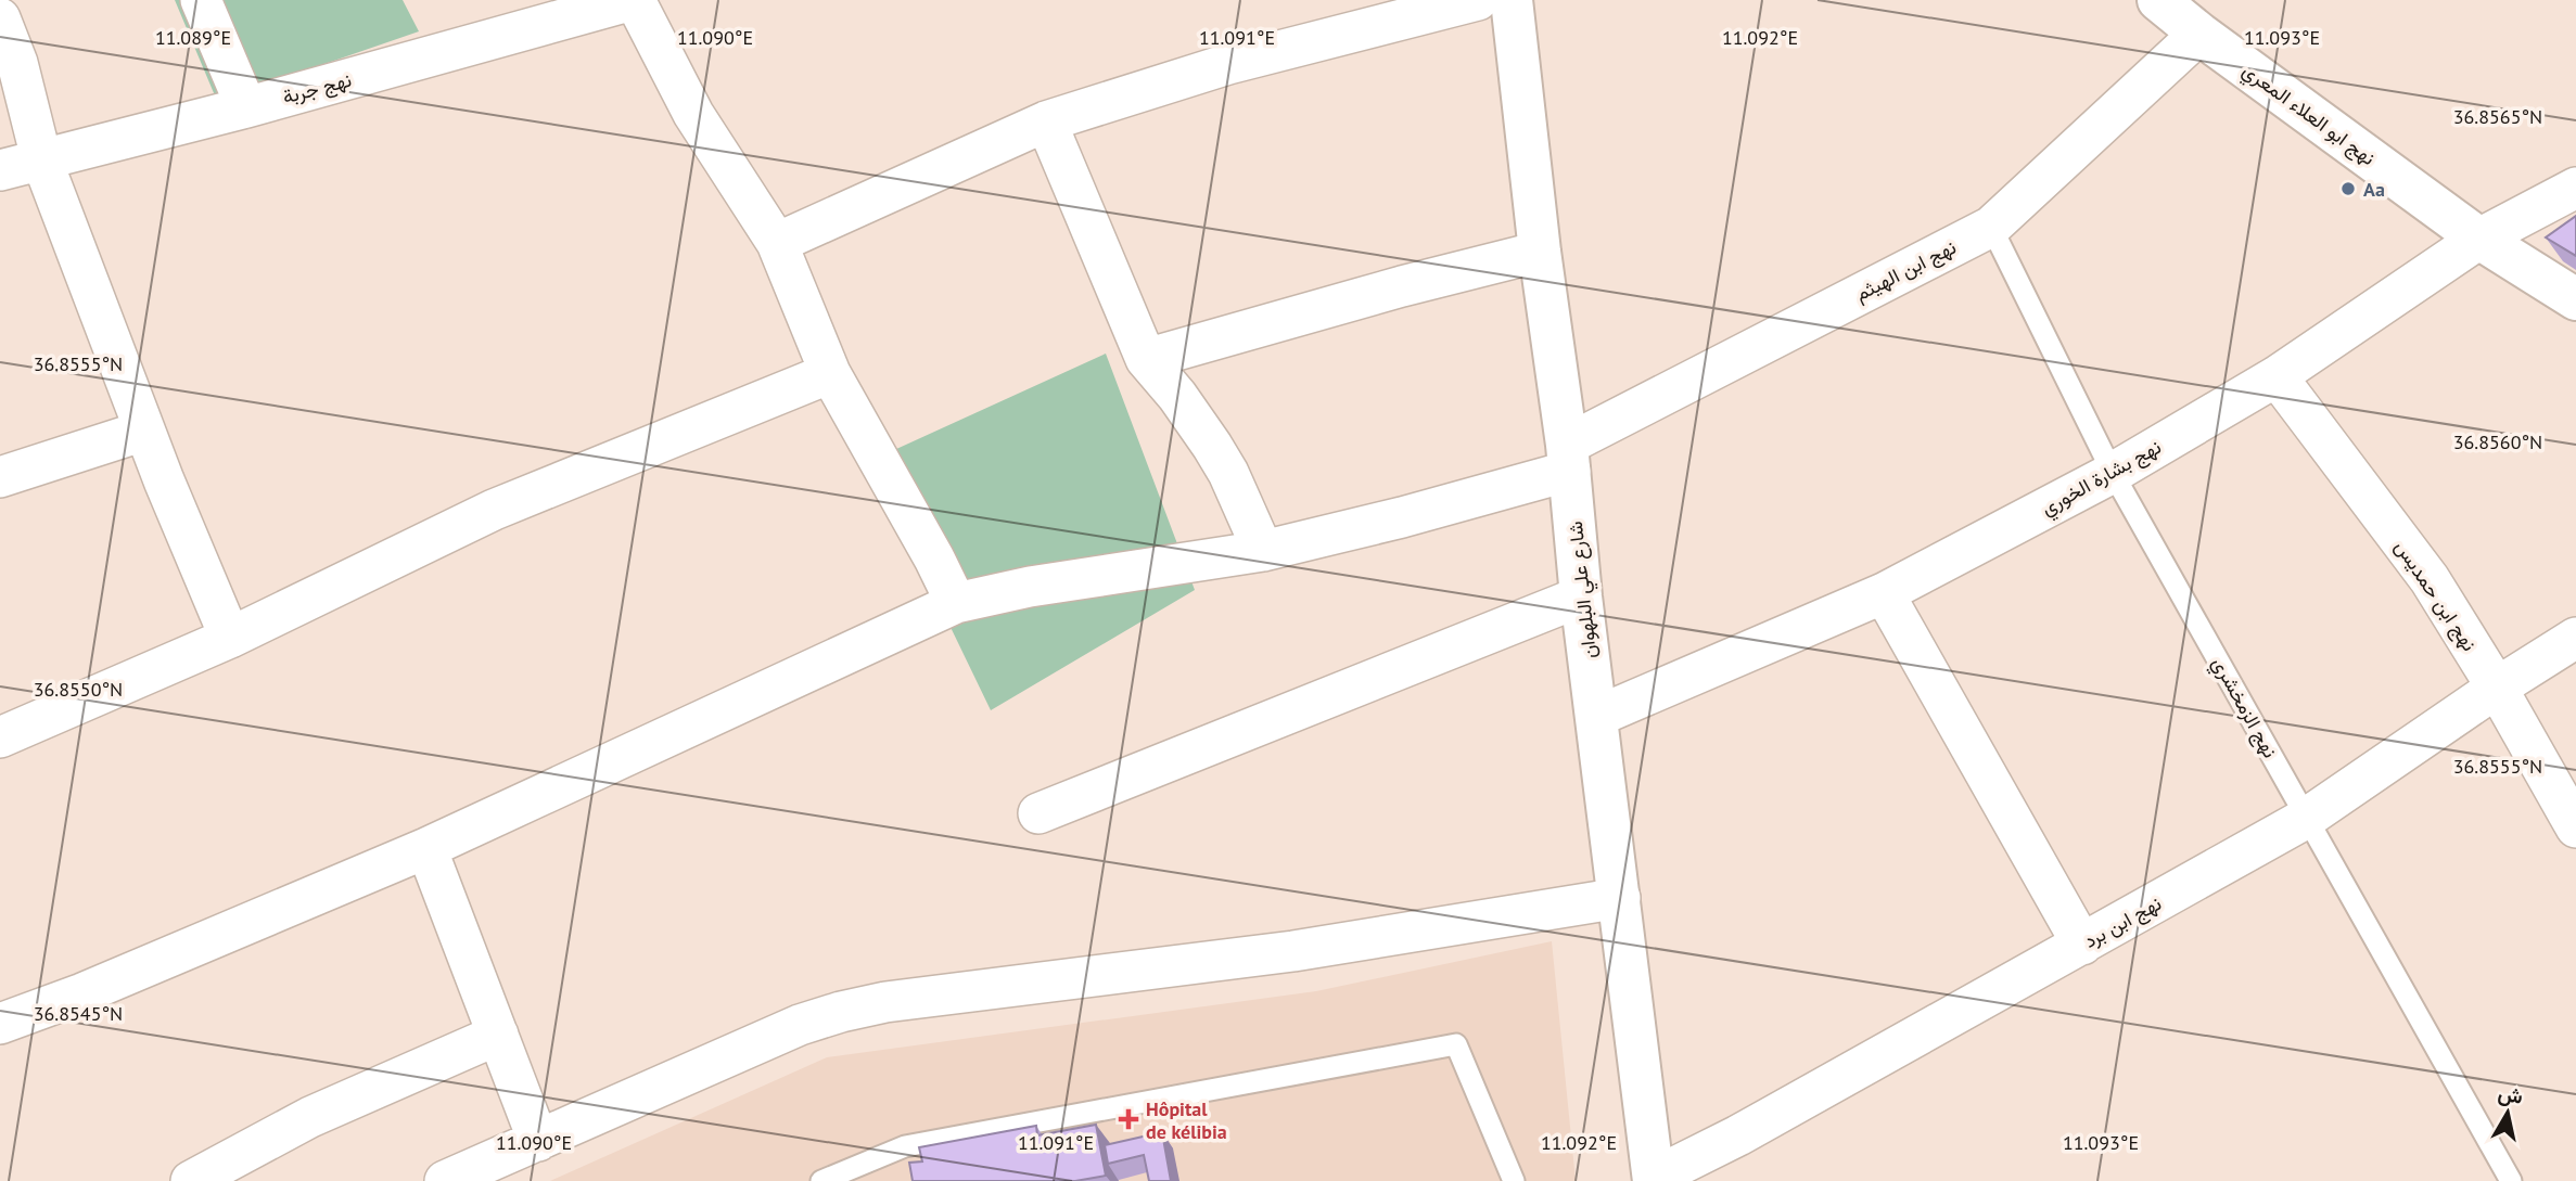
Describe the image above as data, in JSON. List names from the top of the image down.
{
  "streets": {
    "main road": ["نهج ابو العلاء المعري", "شارع علي البلهوان"],
    "street": [
      "نهج جربة",
      "نهج ابن الهيثم",
      "نهج بشارة الخوري",
      "نهج ابن حمديس",
      "نهج ابن برد"
    ],
    "lane": ["نهج الزمخشري"]
  },
  "crossings": [
    ["نهج ابو العلاء المعري", "نهج ابن الهيثم"],
    ["نهج ابو العلاء المعري", "نهج بشارة الخوري"],
    ["نهج ابن الهيثم", "شارع علي البلهوان"],
    ["نهج ابن الهيثم", "نهج الزمخشري"],
    ["نهج بشارة الخوري", "شارع علي البلهوان"],
    ["نهج بشارة الخوري", "نهج ابن حمديس"],
    ["نهج بشارة الخوري", "نهج الزمخشري"],
    ["شارع علي البلهوان", "نهج ابن برد"],
    ["نهج ابن حمديس", "نهج ابن برد"],
    ["نهج الزمخشري", "نهج ابن برد"]
  ],
  "places": {
    "other": ["Aa"],
    "health": ["Hôpital de kélibia"]
  },
  "north": "top",
  "coordinates": [
    "11.089°E",
    "11.090°E",
    "11.091°E",
    "11.092°E",
    "11.093°E",
    "36.8565°N",
    "36.8555°N",
    "36.8560°N",
    "36.8550°N",
    "36.8545°N"
  ]
}
